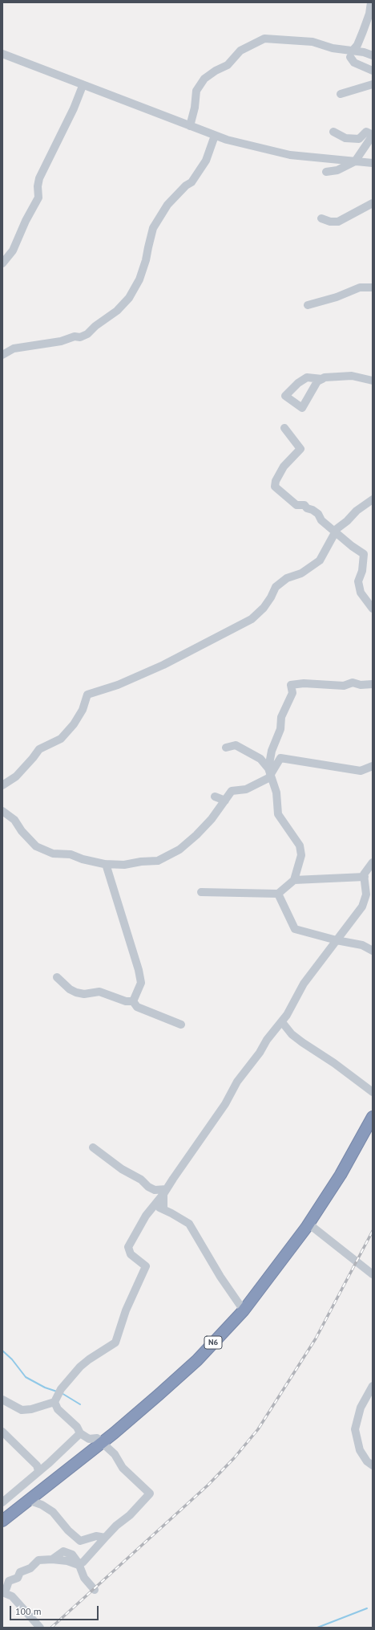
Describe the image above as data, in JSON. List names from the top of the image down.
{
  "streets": {
    "highway": ["N6"]
  },
  "scale_bar": "100 m"
}
